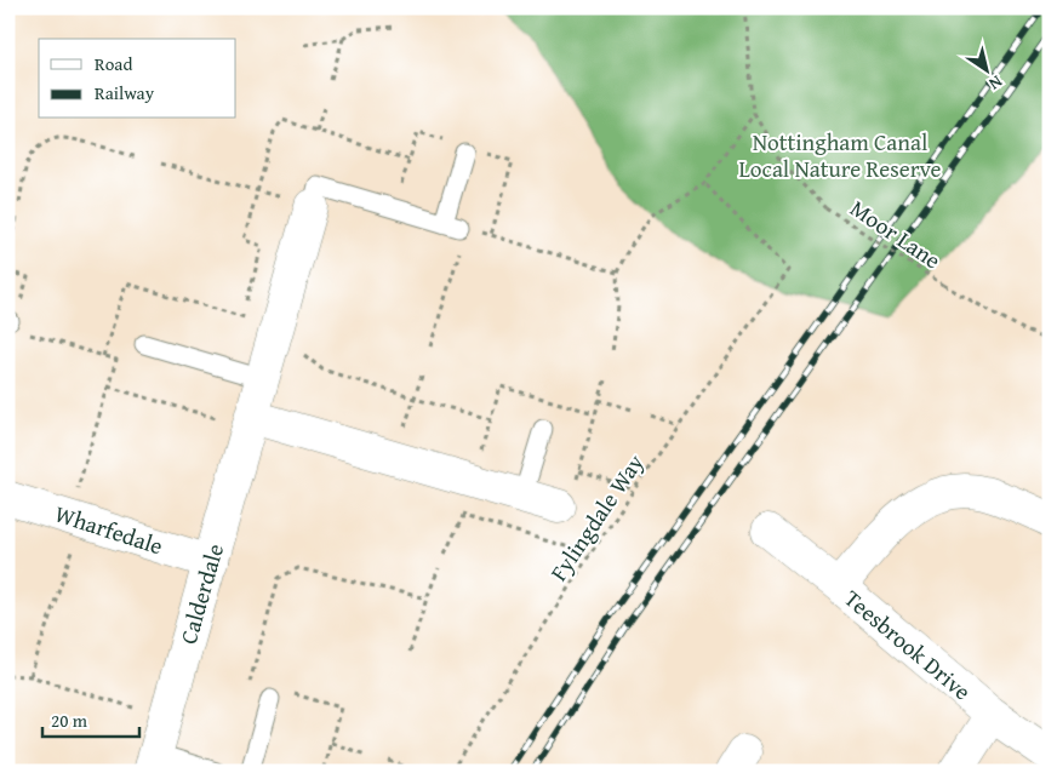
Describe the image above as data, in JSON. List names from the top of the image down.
{
  "streets": {
    "street": ["Wharfedale", "Calderdale", "Teesbrook Drive"],
    "path": ["Moor Lane", "Fylingdale Way"]
  },
  "crossings": [
    ["Wharfedale", "Calderdale"]
  ],
  "parks": ["Nottingham Canal Local Nature Reserve"],
  "legend": ["Road", "Railway"],
  "scale_bar": "20 m",
  "north": "bottom right"
}
